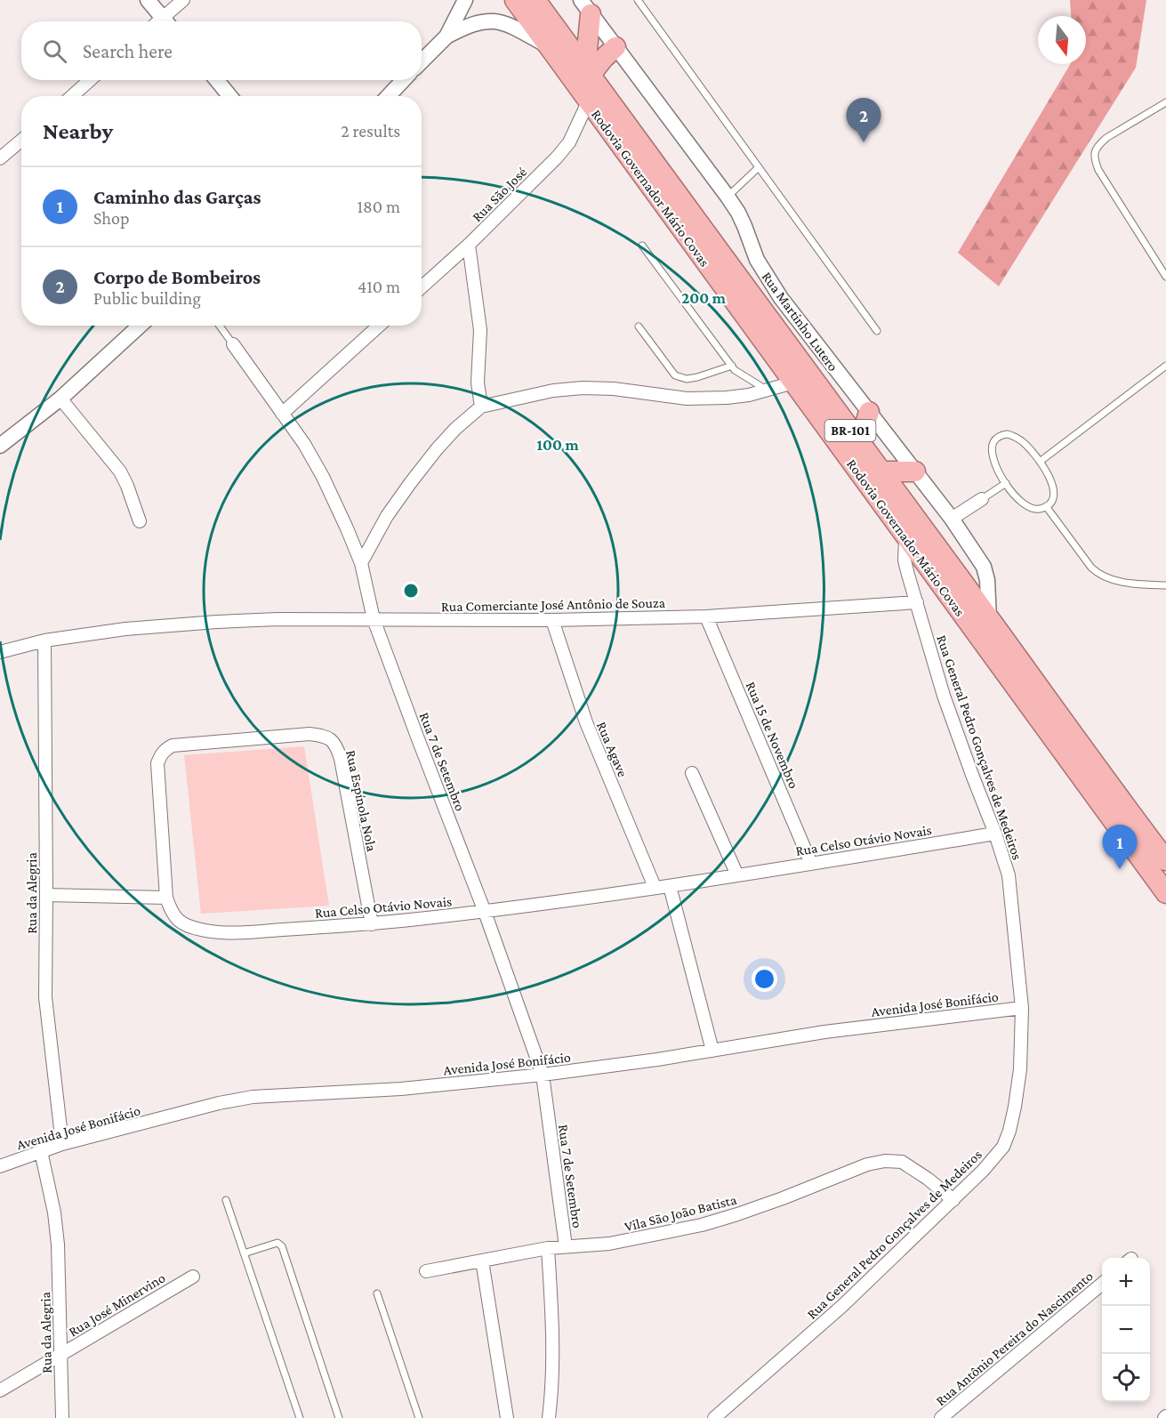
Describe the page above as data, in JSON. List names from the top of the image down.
{
  "streets": {
    "highway": ["Rodovia Governador Mário Covas", "BR-101"],
    "street": [
      "Rua São José",
      "Rua Martinho Lutero",
      "Rua Comerciante José Antônio de Souza",
      "Rua 15 de Novembro",
      "Rua General Pedro Gonçalves de Medeiros",
      "Rua Agave",
      "Rua 7 de Setembro",
      "Rua Espínola Nola",
      "Rua Celso Otávio Novais",
      "Rua da Alegria",
      "Avenida José Bonifácio",
      "Vila São João Batista",
      "Rua José Minervino",
      "Rua Antônio Pereira do Nascimento"
    ]
  },
  "crossings": [
    ["Rodovia Governador Mário Covas", "Rua São José"],
    ["Rodovia Governador Mário Covas", "Rua Martinho Lutero"],
    ["Rodovia Governador Mário Covas", "Rua General Pedro Gonçalves de Medeiros"],
    ["Rua Comerciante José Antônio de Souza", "Rua 15 de Novembro"],
    ["Rua Comerciante José Antônio de Souza", "Rua General Pedro Gonçalves de Medeiros"],
    ["Rua Comerciante José Antônio de Souza", "Rua Agave"],
    ["Rua Comerciante José Antônio de Souza", "Rua 7 de Setembro"],
    ["Rua Comerciante José Antônio de Souza", "Rua da Alegria"],
    ["Rua 15 de Novembro", "Rua Celso Otávio Novais"],
    ["Rua General Pedro Gonçalves de Medeiros", "Rua Celso Otávio Novais"],
    ["Rua General Pedro Gonçalves de Medeiros", "Avenida José Bonifácio"],
    ["Rua General Pedro Gonçalves de Medeiros", "Vila São João Batista"],
    ["Rua Agave", "Rua Celso Otávio Novais"],
    ["Rua 7 de Setembro", "Rua Celso Otávio Novais"],
    ["Rua 7 de Setembro", "Avenida José Bonifácio"],
    ["Rua 7 de Setembro", "Vila São João Batista"],
    ["Rua Espínola Nola", "Rua Celso Otávio Novais"],
    ["Rua da Alegria", "Avenida José Bonifácio"],
    ["Rua da Alegria", "Rua José Minervino"]
  ],
  "north": "bottom",
  "page": {
    "search": "Search here",
    "heading": ["Nearby", "2 results"],
    "pins": ["2", "1"],
    "list": [
      {
        "mark": "1",
        "name": "Caminho das Garças",
        "note": "Shop",
        "value": "180 m"
      },
      {
        "mark": "2",
        "name": "Corpo de Bombeiros",
        "note": "Public building",
        "value": "410 m"
      }
    ],
    "map_buttons": ["+", "−"]
  },
  "rings": ["200 m", "100 m"]
}
